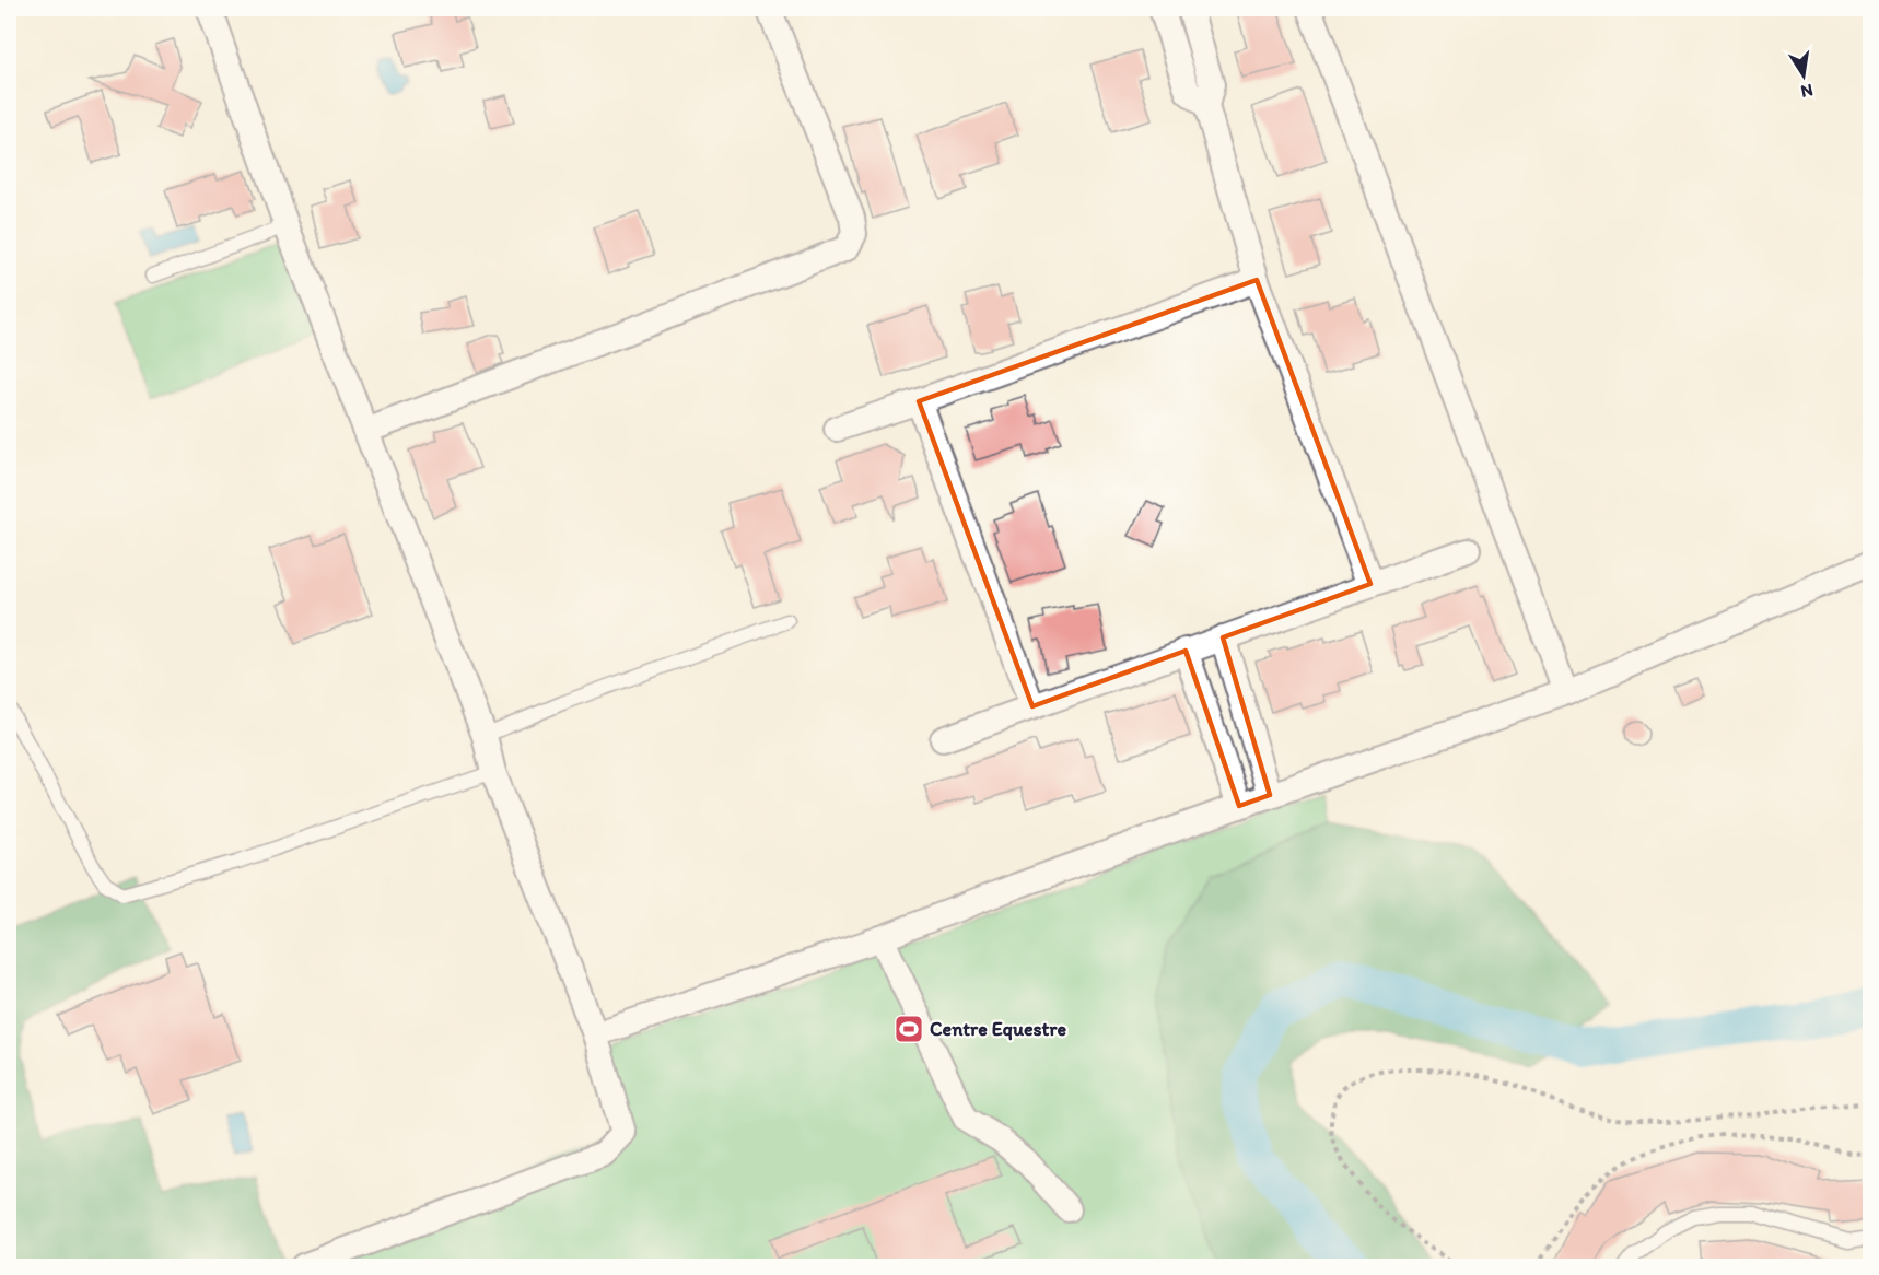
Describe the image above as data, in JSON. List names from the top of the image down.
{
  "places": {
    "sports": ["Centre Equestre"]
  },
  "north": "bottom"
}
